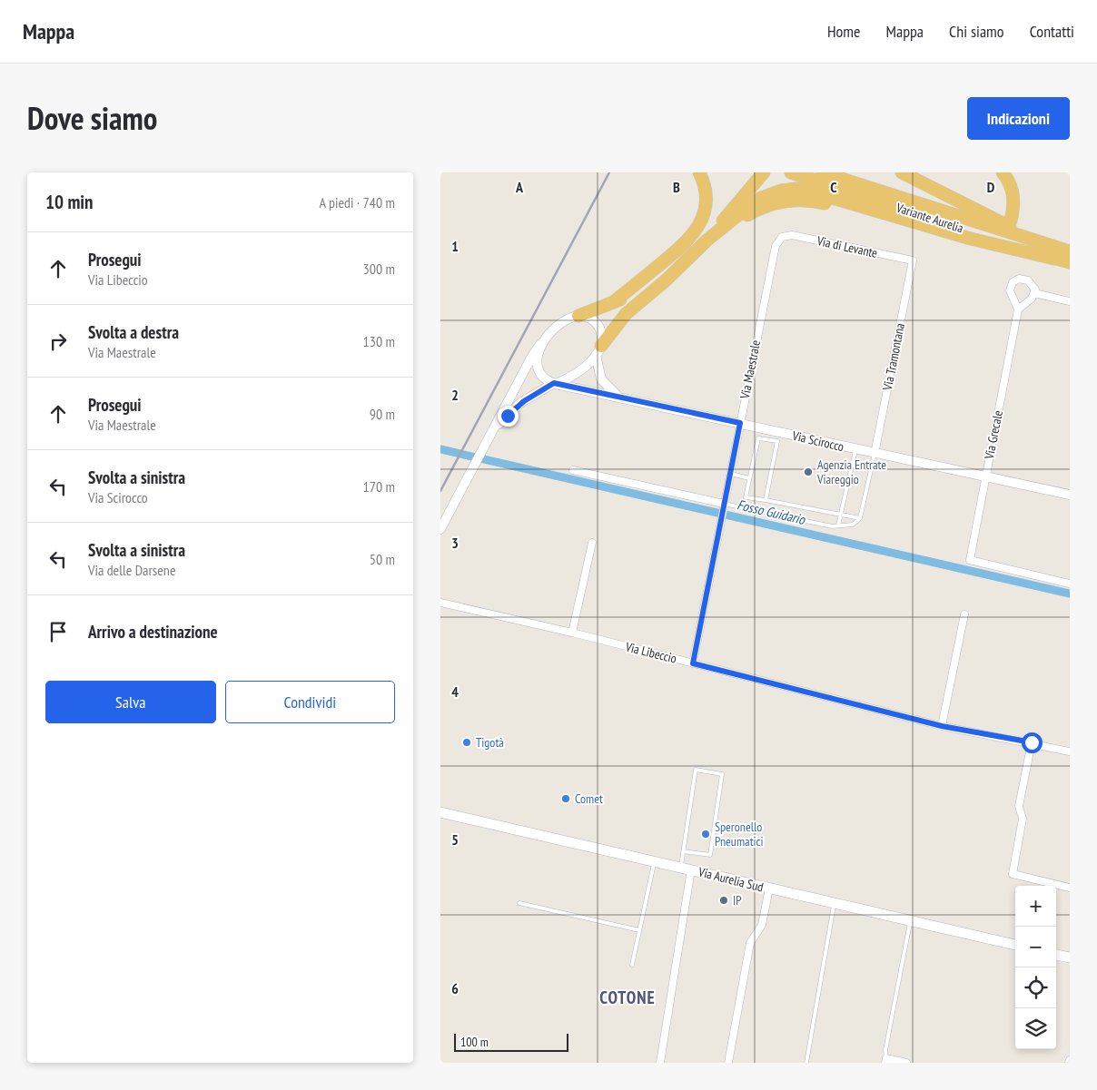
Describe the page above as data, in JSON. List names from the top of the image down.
{
  "streets": {
    "highway": ["Variante Aurelia"],
    "main road": ["Via Aurelia Sud"],
    "street": [
      "Via di Levante",
      "Via Tramontana",
      "Via Maestrale",
      "Via Grecale",
      "Via Scirocco",
      "Via Libeccio"
    ]
  },
  "crossings": [
    ["Via di Levante", "Via Tramontana"],
    ["Via di Levante", "Via Maestrale"],
    ["Via Tramontana", "Via Scirocco"],
    ["Via Maestrale", "Via Scirocco"],
    ["Via Maestrale", "Via Libeccio"],
    ["Via Grecale", "Via Scirocco"]
  ],
  "districts": ["COTONE"],
  "water": ["Fosso Guidario"],
  "places": [
    "Agenzia Entrate Viareggio",
    "Tigotà",
    "Comet",
    "Speronello Pneumatici",
    "IP"
  ],
  "scale_bar": "100 m",
  "page": {
    "header": "Mappa",
    "nav": [
      "Home",
      "Mappa",
      "Chi siamo",
      "Contatti"
    ],
    "title": "Dove siamo",
    "buttons": [
      "Indicazioni",
      ["Salva", "Condividi"]
    ],
    "heading": ["10 min", "A piedi · 740 m"],
    "list": [
      ["Prosegui", "Via Libeccio", "300 m"],
      ["Svolta a destra", "Via Maestrale", "130 m"],
      ["Prosegui", "Via Maestrale", "90 m"],
      ["Svolta a sinistra", "Via Scirocco", "170 m"],
      ["Svolta a sinistra", "Via delle Darsene", "50 m"],
      "Arrivo a destinazione"
    ],
    "map_buttons": ["+", "−"],
    "scale": "100 m"
  },
  "grid": {
    "columns": [
      "A",
      "B",
      "C",
      "D"
    ],
    "rows": [
      "1",
      "2",
      "3",
      "4",
      "5",
      "6"
    ]
  }
}
